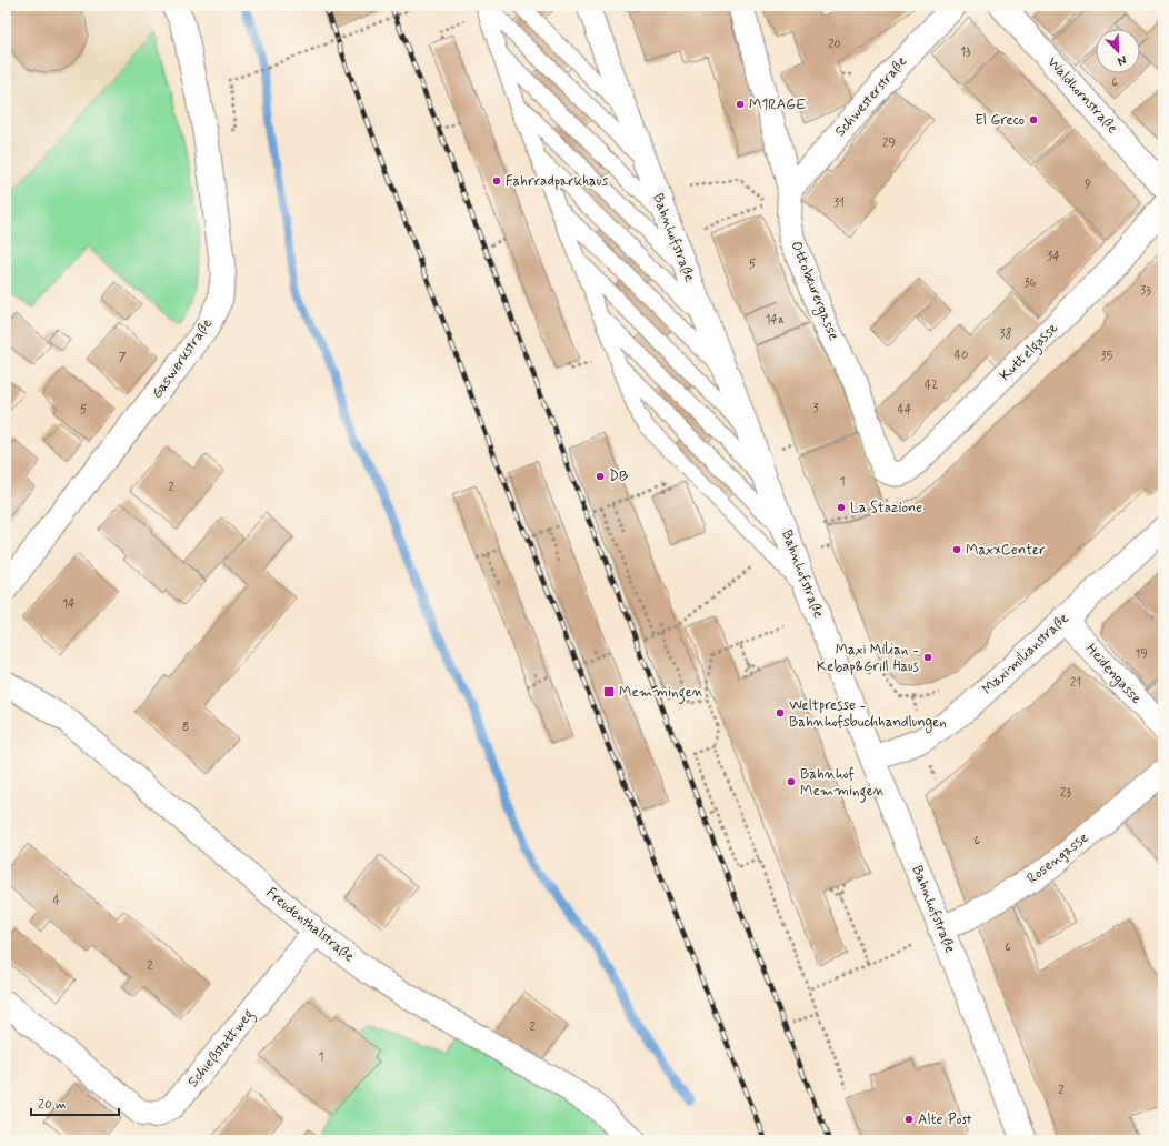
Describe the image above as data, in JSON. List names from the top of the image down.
{
  "streets": {
    "street": [
      "Waldhornstraße",
      "Schwesterstraße",
      "Bahnhofstraße",
      "Ottobeurergasse",
      "Kuttelgasse",
      "Gaswerkstraße",
      "Maximilianstraße",
      "Heidengasse",
      "Rosengasse",
      "Freudenthalstraße",
      "Schießstattweg"
    ]
  },
  "crossings": [
    ["Schwesterstraße", "Ottobeurergasse"],
    ["Bahnhofstraße", "Maximilianstraße"],
    ["Bahnhofstraße", "Rosengasse"],
    ["Ottobeurergasse", "Kuttelgasse"],
    ["Maximilianstraße", "Heidengasse"],
    ["Freudenthalstraße", "Schießstattweg"]
  ],
  "places": {
    "other": [
      "M1RAGE",
      "El Greco",
      "Fahrradparkhaus",
      "DB",
      "La Stazione",
      "MaxxCenter",
      "Maxi Milian - Kebap&Grill Haus",
      "Weltpresse - Bahnhofsbuchhandlungen",
      "Bahnhof Memmingen",
      "Alte Post"
    ],
    "transit": ["Memmingen"]
  },
  "house_numbers": [
    "20",
    "13",
    "6",
    "29",
    "9",
    "31",
    "34",
    "5",
    "36",
    "33",
    "14a",
    "38",
    "40",
    "35",
    "7",
    "42",
    "3",
    "5",
    "44",
    "1",
    "2",
    "14",
    "19",
    "21",
    "8",
    "23",
    "6",
    "4",
    "6",
    "2",
    "2",
    "1",
    "2"
  ],
  "scale_bar": "20 m",
  "north": "bottom right"
}
